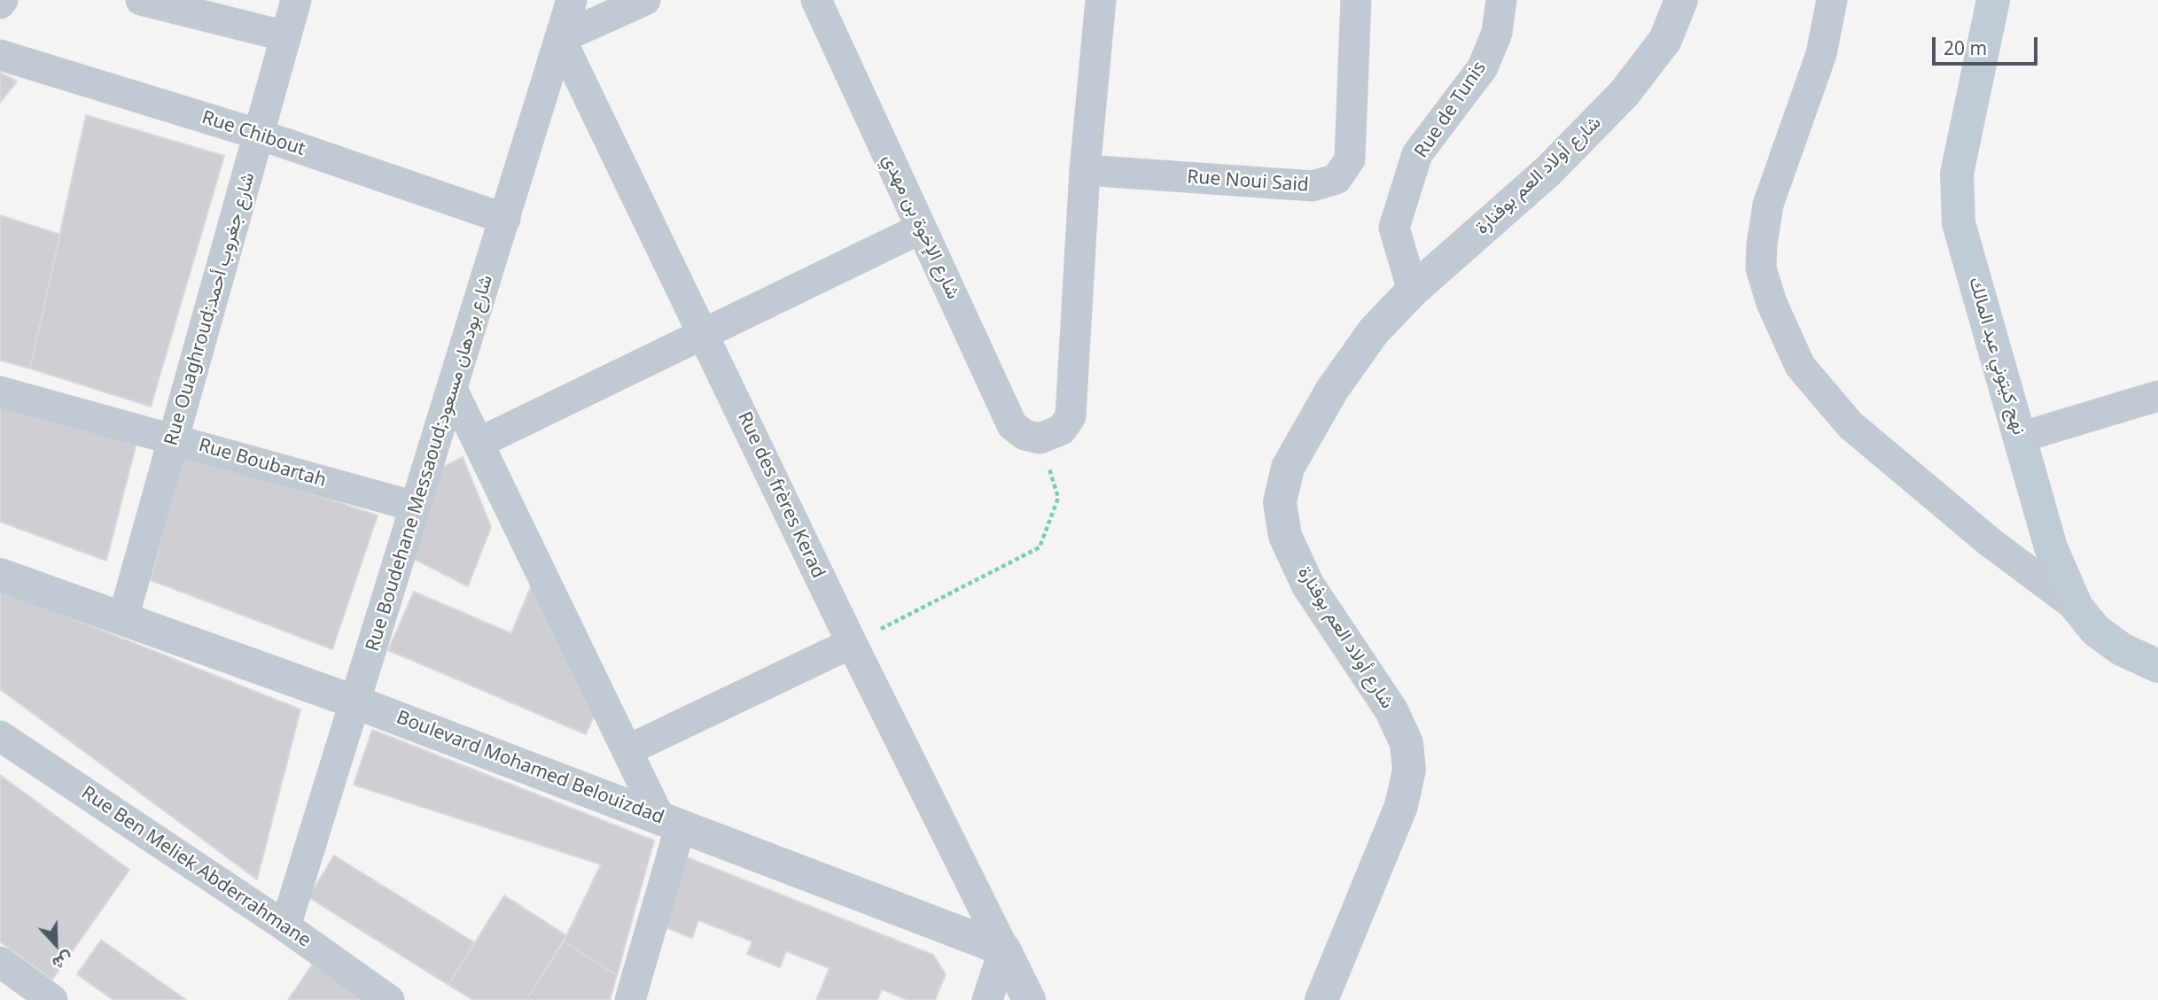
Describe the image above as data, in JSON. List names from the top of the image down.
{
  "streets": {
    "main road": ["نهج كيتوني عبد المالك"],
    "street": [
      "Rue de Tunis",
      "Rue Chibout",
      "شارع أولاد العم بوفنارة",
      "Rue Noui Said",
      "شارع الإخوة بن مهدي",
      "Rue Ouaghroud;شارع جغروب أحمد",
      "Rue Boubartah",
      "Rue Boudehane Messaoud;شارع بودهان مسعود",
      "Rue des frères Kerad",
      "Boulevard Mohamed Belouizdad",
      "Rue Ben Meliek Abderrahmane"
    ]
  },
  "crossings": [
    ["Rue de Tunis", "شارع أولاد العم بوفنارة"],
    ["Rue Chibout", "Rue Ouaghroud;شارع جغروب أحمد"],
    ["Rue Chibout", "Rue Boudehane Messaoud;شارع بودهان مسعود"],
    ["Rue Ouaghroud;شارع جغروب أحمد", "Rue Boubartah"],
    ["Rue Ouaghroud;شارع جغروب أحمد", "Boulevard Mohamed Belouizdad"],
    ["Rue Boubartah", "Rue Boudehane Messaoud;شارع بودهان مسعود"],
    ["Rue Boudehane Messaoud;شارع بودهان مسعود", "Rue des frères Kerad"],
    ["Rue Boudehane Messaoud;شارع بودهان مسعود", "Boulevard Mohamed Belouizdad"],
    ["Rue Boudehane Messaoud;شارع بودهان مسعود", "Rue Ben Meliek Abderrahmane"],
    ["Rue des frères Kerad", "Boulevard Mohamed Belouizdad"]
  ],
  "scale_bar": "20 m",
  "north": "bottom"
}
